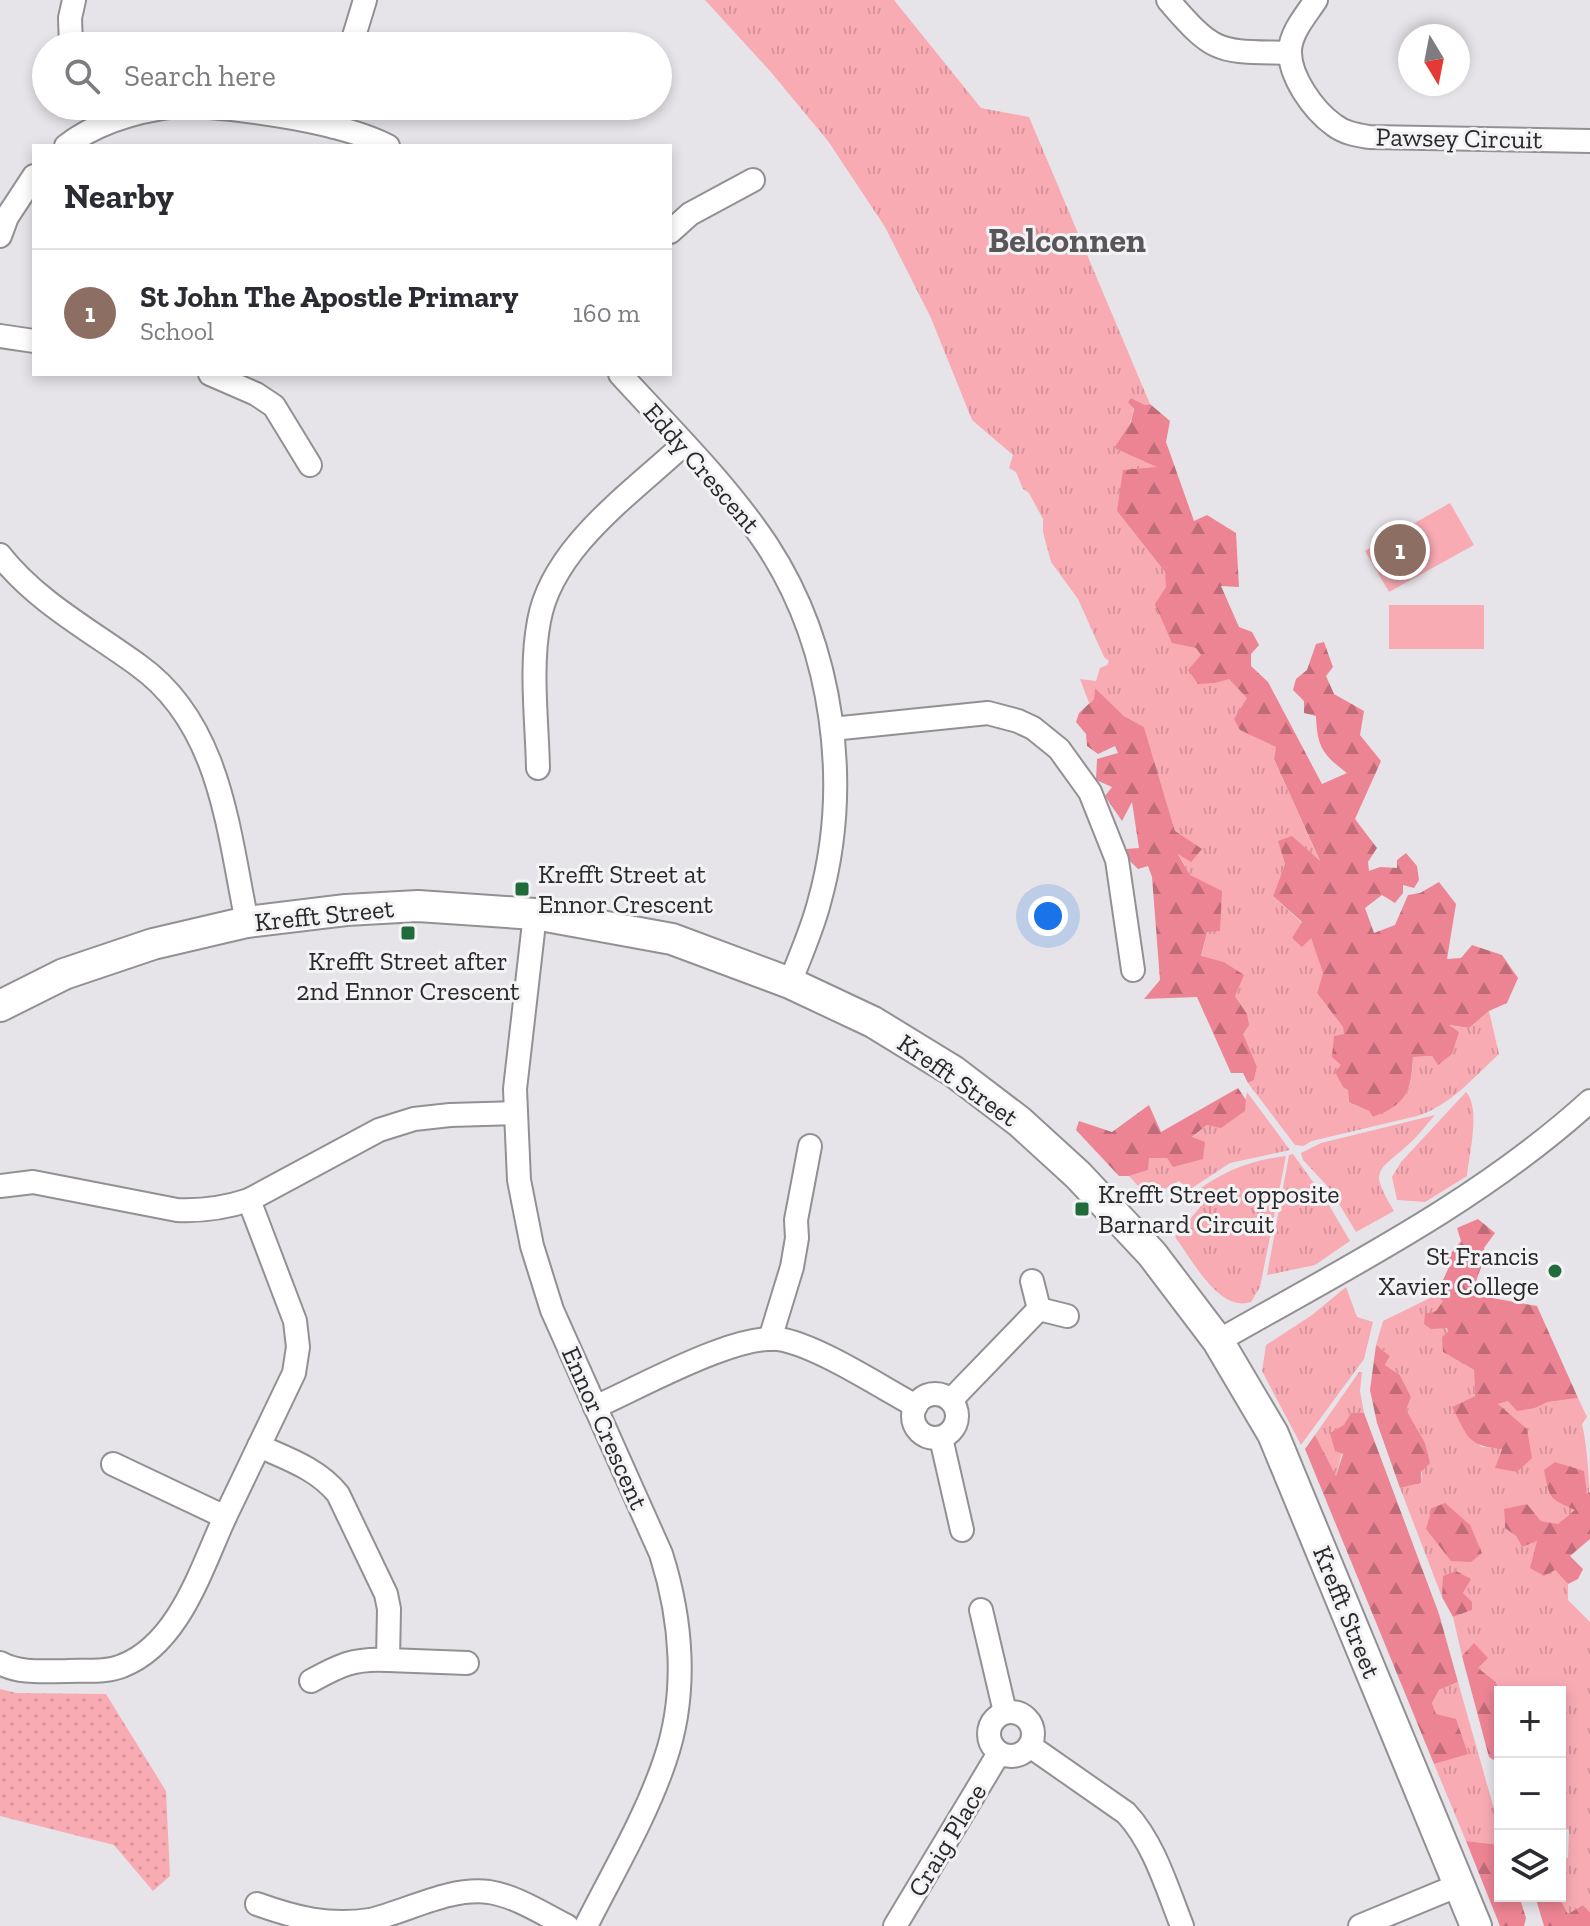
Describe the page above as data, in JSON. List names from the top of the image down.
{
  "streets": {
    "street": [
      "Pawsey Circuit",
      "Eddy Crescent",
      "Krefft Street",
      "Ennor Crescent",
      "Craig Place"
    ]
  },
  "crossings": [
    ["Eddy Crescent", "Krefft Street"],
    ["Krefft Street", "Ennor Crescent"]
  ],
  "districts": ["Belconnen"],
  "places": {
    "transit": ["Krefft Street at Ennor Crescent", "Krefft Street after 2nd Ennor Crescent", "Krefft Street opposite Barnard Circuit"],
    "other": ["St Francis Xavier College"]
  },
  "north": "bottom",
  "page": {
    "search": "Search here",
    "heading": "Nearby",
    "list": [
      {
        "mark": "1",
        "name": "St John The Apostle Primary",
        "note": "School",
        "value": "160 m"
      }
    ],
    "pins": "1",
    "map_buttons": ["+", "−"]
  }
}
